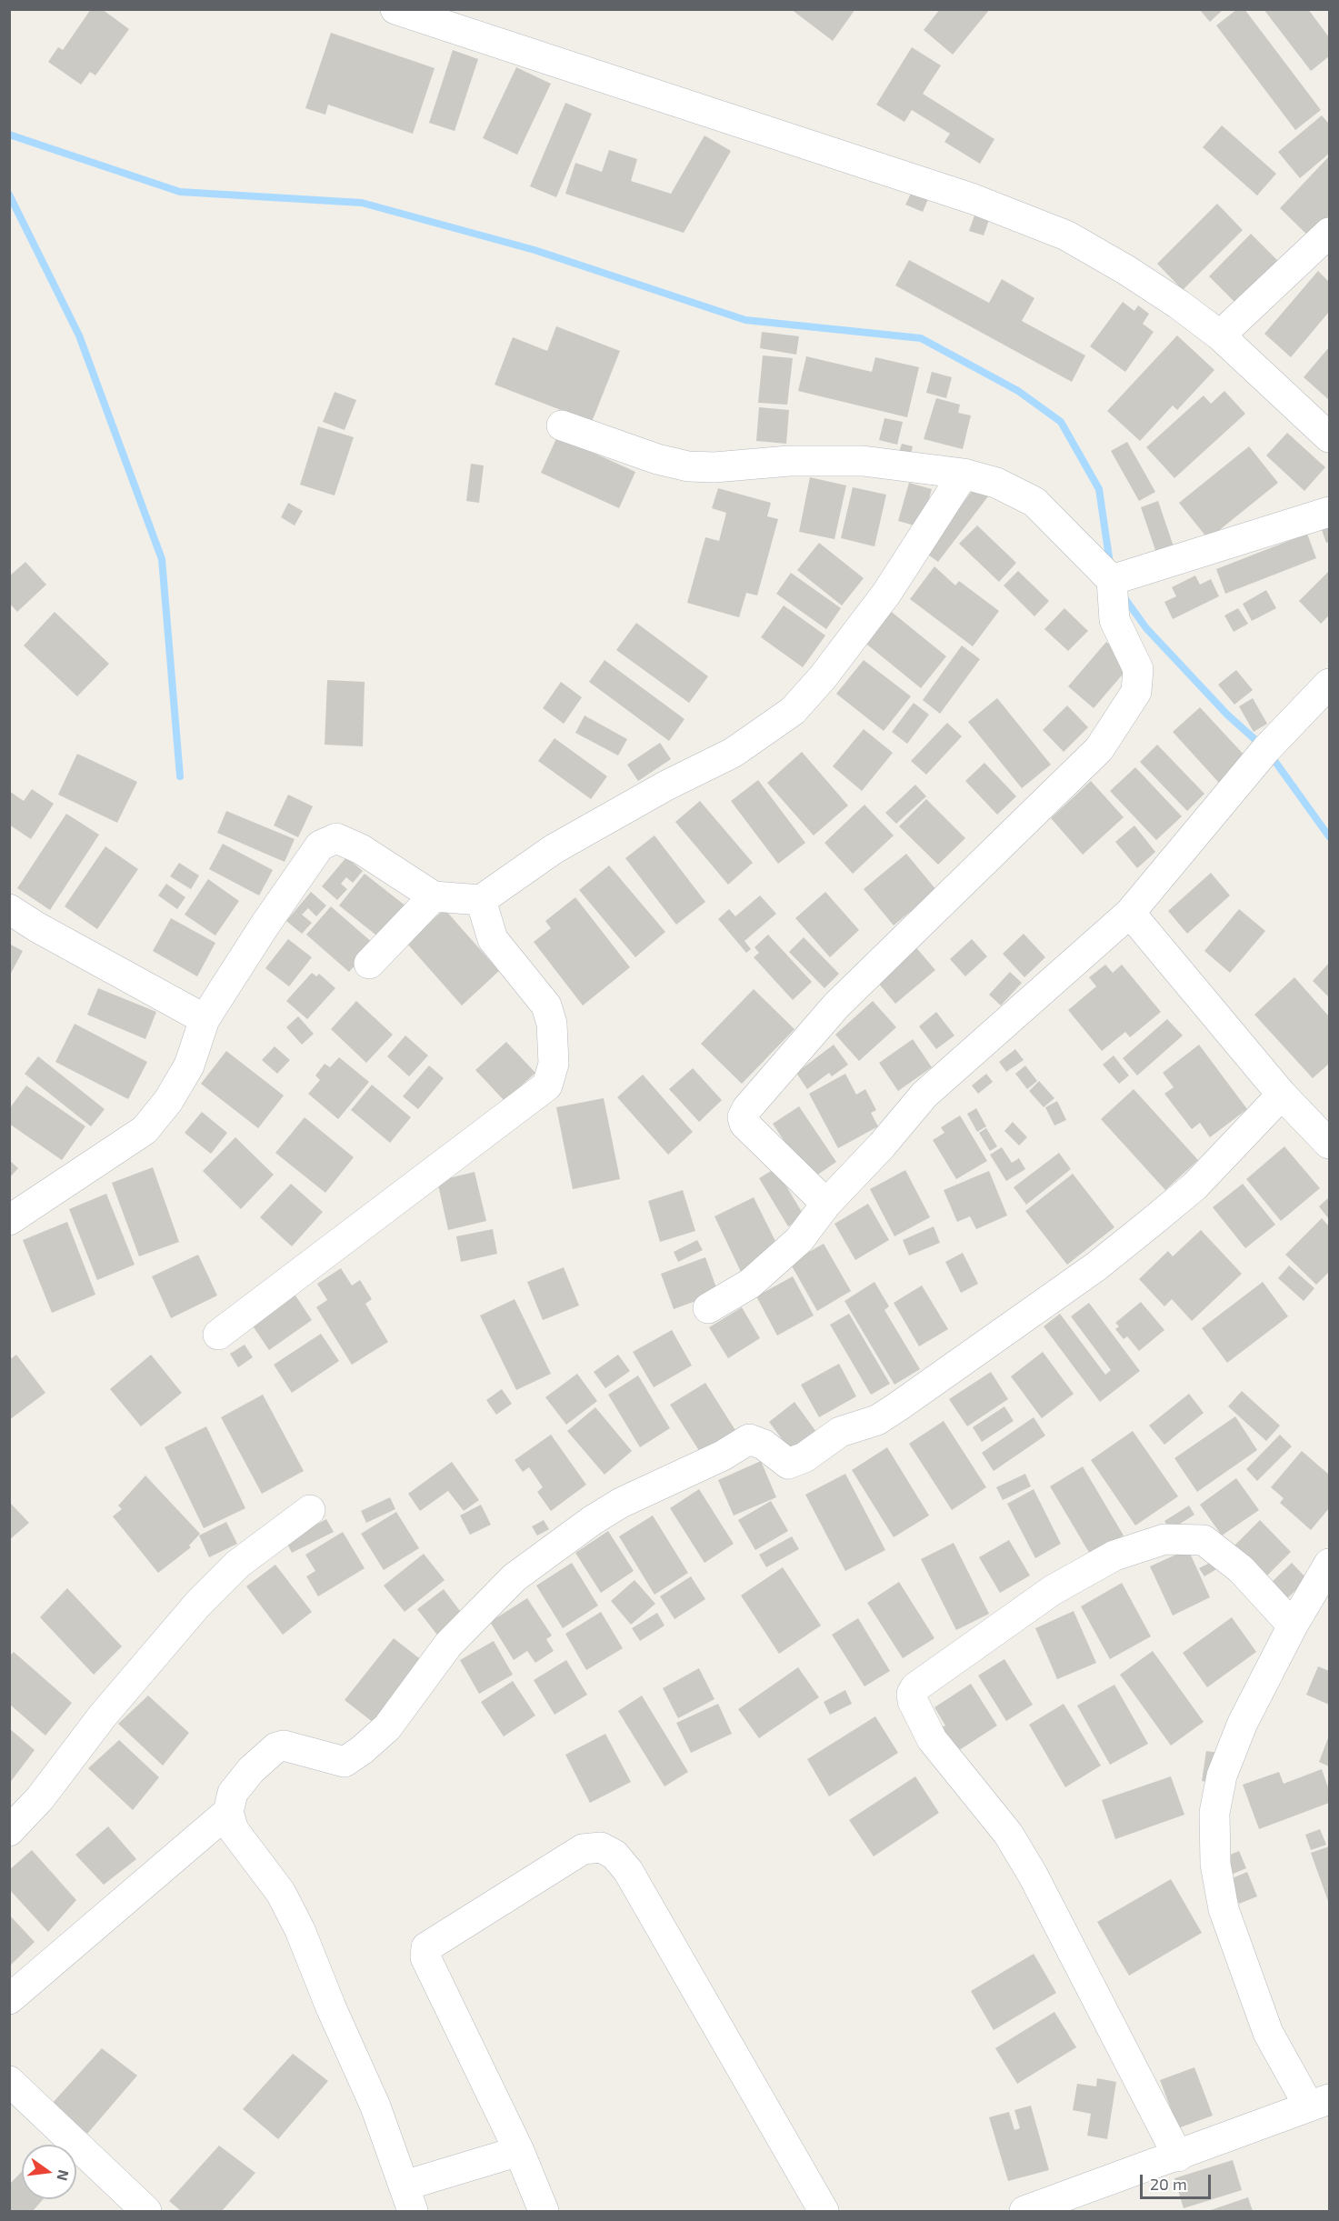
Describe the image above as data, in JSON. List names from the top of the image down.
{
  "scale_bar": "20 m",
  "north": "right"
}
